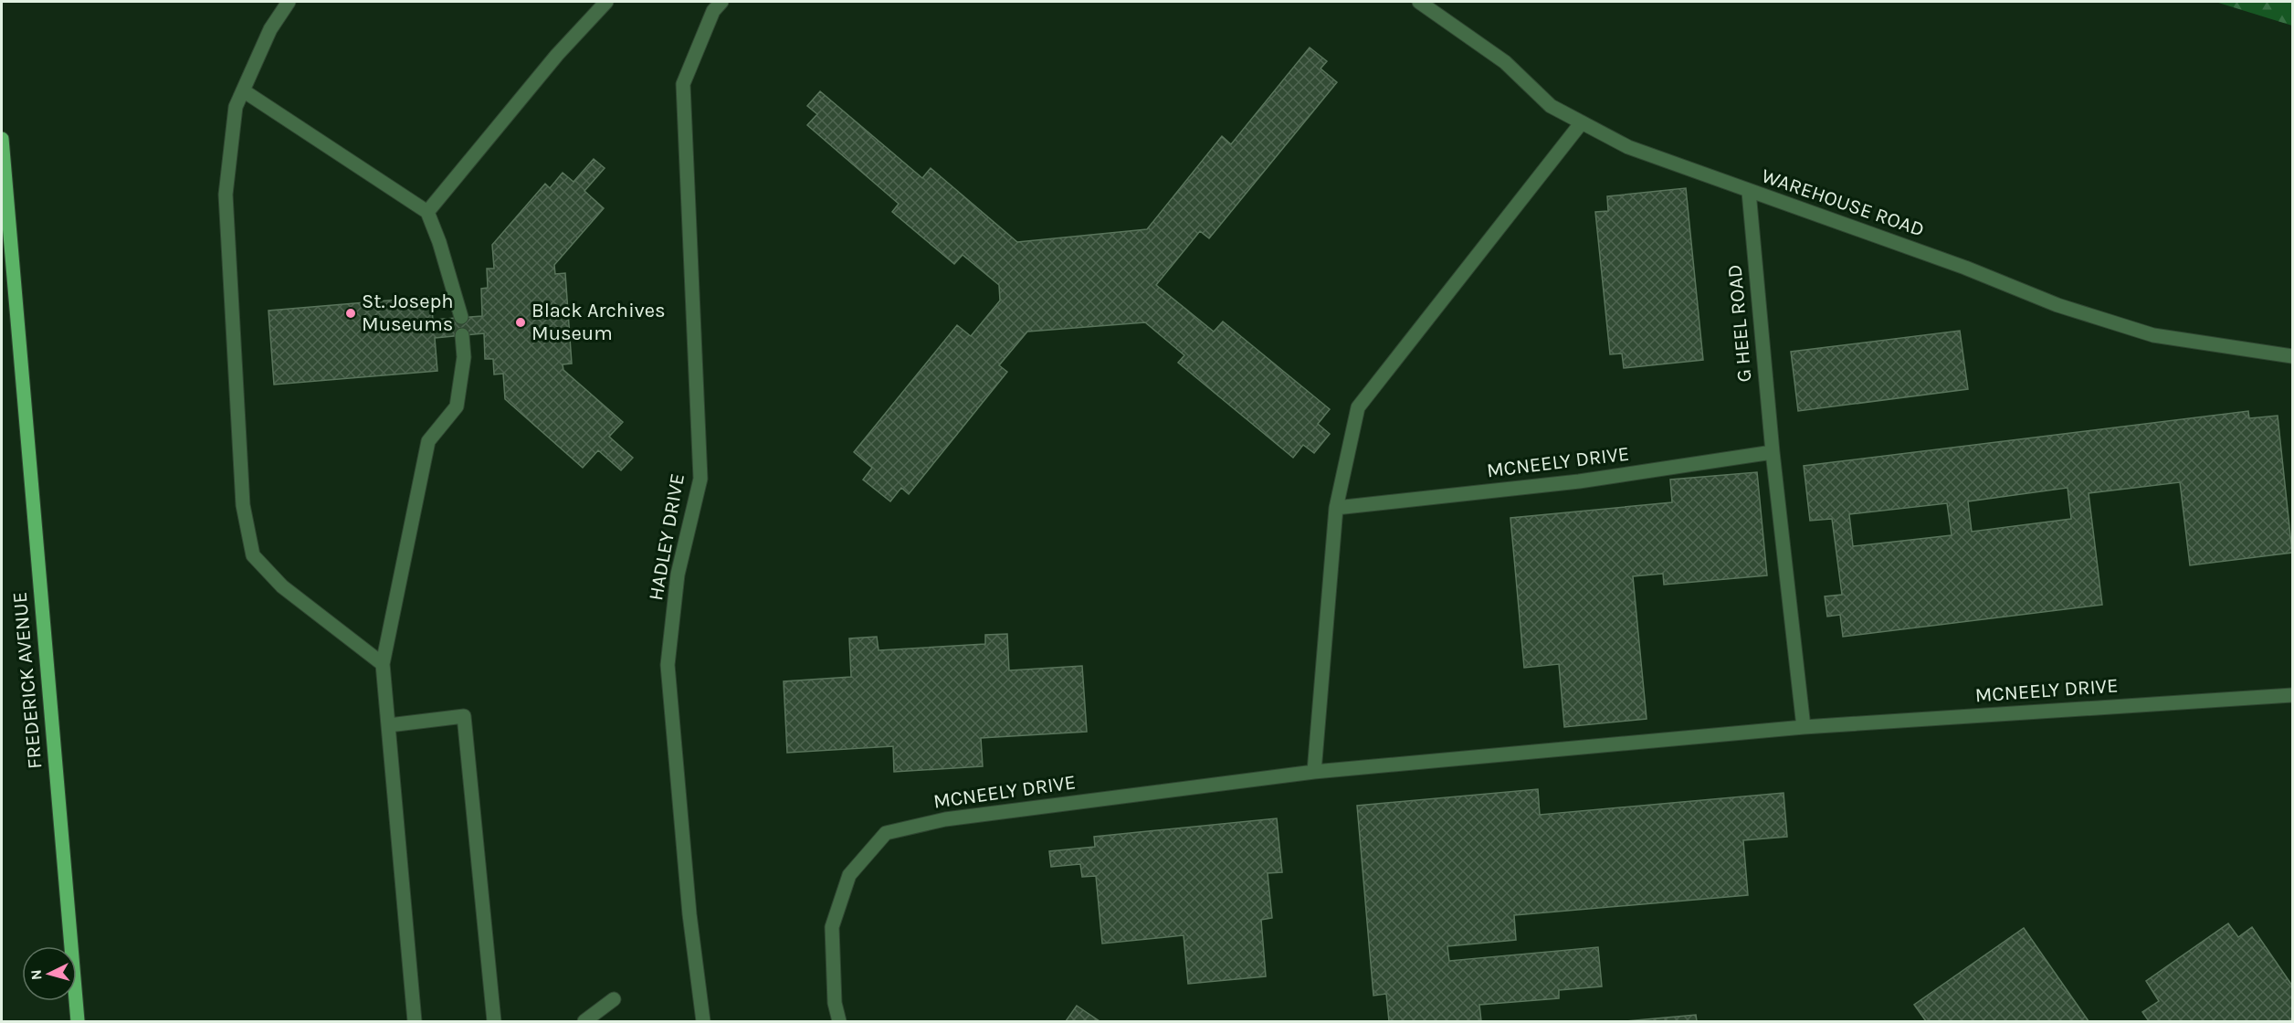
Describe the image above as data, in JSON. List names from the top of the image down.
{
  "streets": {
    "main road": ["FREDERICK AVENUE"],
    "street": [
      "WAREHOUSE ROAD",
      "G HEEL ROAD",
      "MCNEELY DRIVE",
      "HADLEY DRIVE"
    ]
  },
  "crossings": [
    ["WAREHOUSE ROAD", "G HEEL ROAD"],
    ["G HEEL ROAD", "MCNEELY DRIVE"]
  ],
  "places": ["St. Joseph Museums", "Black Archives Museum"],
  "north": "left"
}
